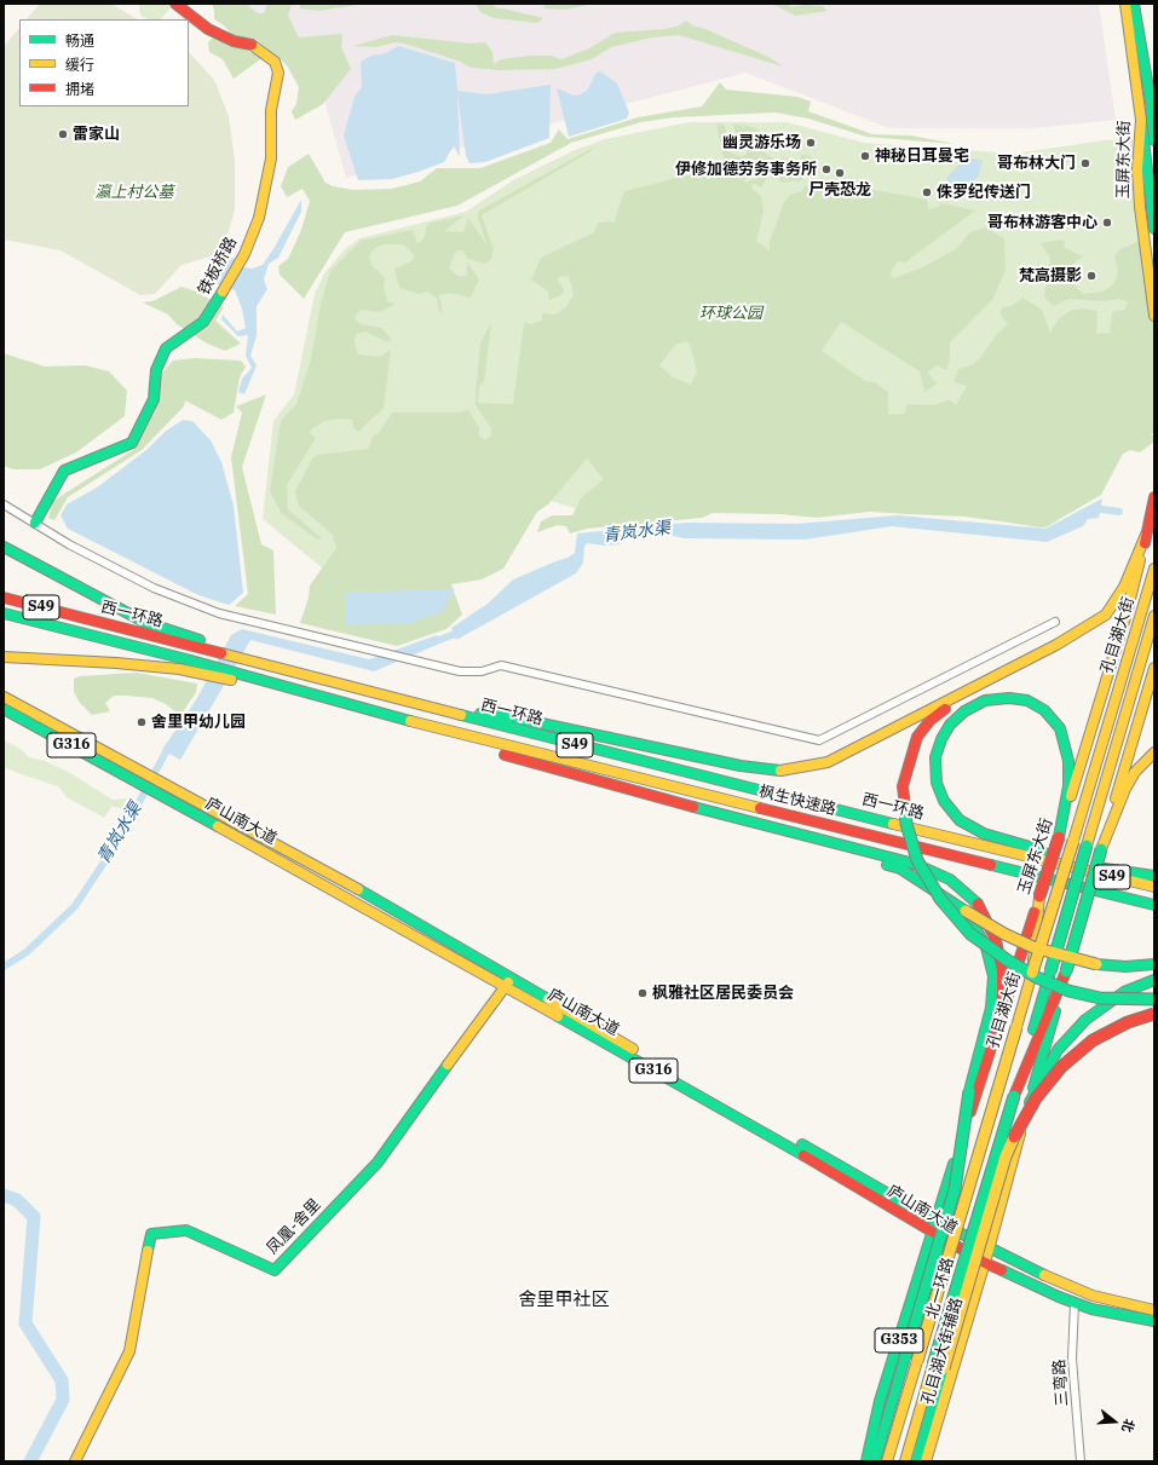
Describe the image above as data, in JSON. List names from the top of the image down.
{
  "streets": {
    "main road": [
      "玉屏东大街",
      "铁板桥路",
      "S49",
      "西一环路",
      "孔目湖大街",
      "G316",
      "枫生快速路",
      "庐山南大道",
      "凤凰-舍里",
      "北一环路",
      "G353",
      "孔目湖大街辅路"
    ],
    "street": ["三弯路"]
  },
  "crossings": [
    ["玉屏东大街", "庐山南大道"],
    ["玉屏东大街", "G353"],
    ["S49", "西一环路"],
    ["西一环路", "枫生快速路"],
    ["孔目湖大街", "北一环路"],
    ["庐山南大道", "凤凰-舍里"],
    ["庐山南大道", "G353"],
    ["庐山南大道", "孔目湖大街辅路"],
    ["庐山南大道", "三弯路"]
  ],
  "districts": ["舍里甲社区"],
  "water": ["青岚水渠"],
  "parks": ["瀛上村公墓", "环球公园"],
  "places": [
    "雷家山",
    "幽灵游乐场",
    "神秘日耳曼宅",
    "哥布林大门",
    "伊修加德劳务事务所",
    "尸壳恐龙",
    "侏罗纪传送门",
    "哥布林游客中心",
    "梵高摄影",
    "舍里甲幼儿园",
    "枫雅社区居民委员会"
  ],
  "legend": ["畅通", "缓行", "拥堵"],
  "north": "right"
}
